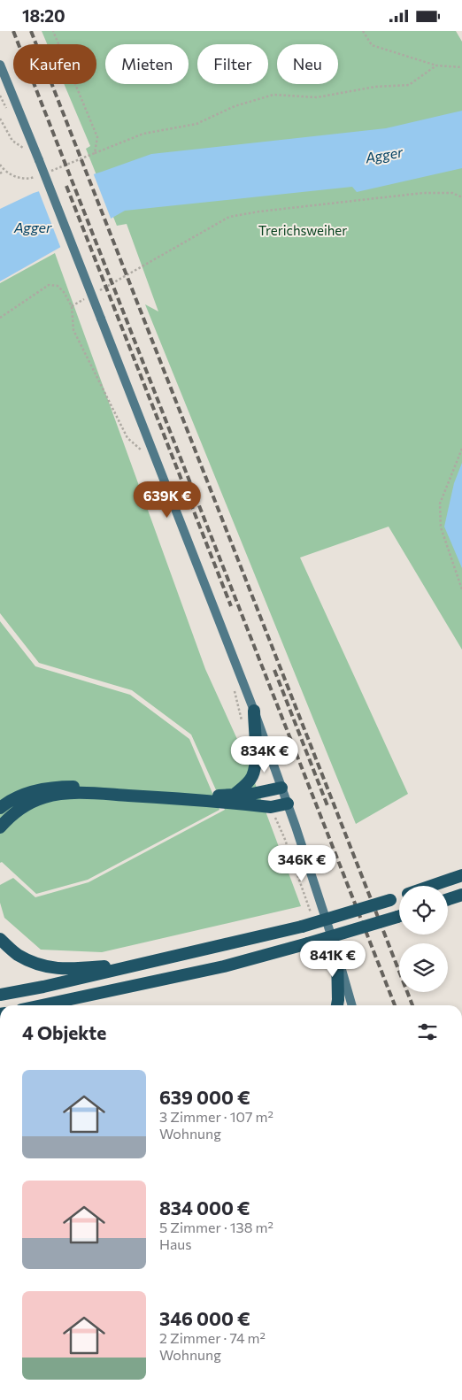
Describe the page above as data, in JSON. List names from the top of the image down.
{
  "water": ["Agger"],
  "parks": ["Trerichsweiher"],
  "page": {
    "status": "18:20",
    "chip": [
      "Kaufen",
      "Mieten",
      "Filter",
      "Neu"
    ],
    "price": [
      "639K €",
      "834K €",
      "346K €",
      "841K €"
    ],
    "heading": "4 Objekte",
    "list": [
      {
        "name": "639 000 €",
        "note": "3 Zimmer · 107 m² · Wohnung"
      },
      {
        "name": "834 000 €",
        "note": "5 Zimmer · 138 m² · Haus"
      },
      {
        "name": "346 000 €",
        "note": "2 Zimmer · 74 m² · Wohnung"
      }
    ]
  }
}
